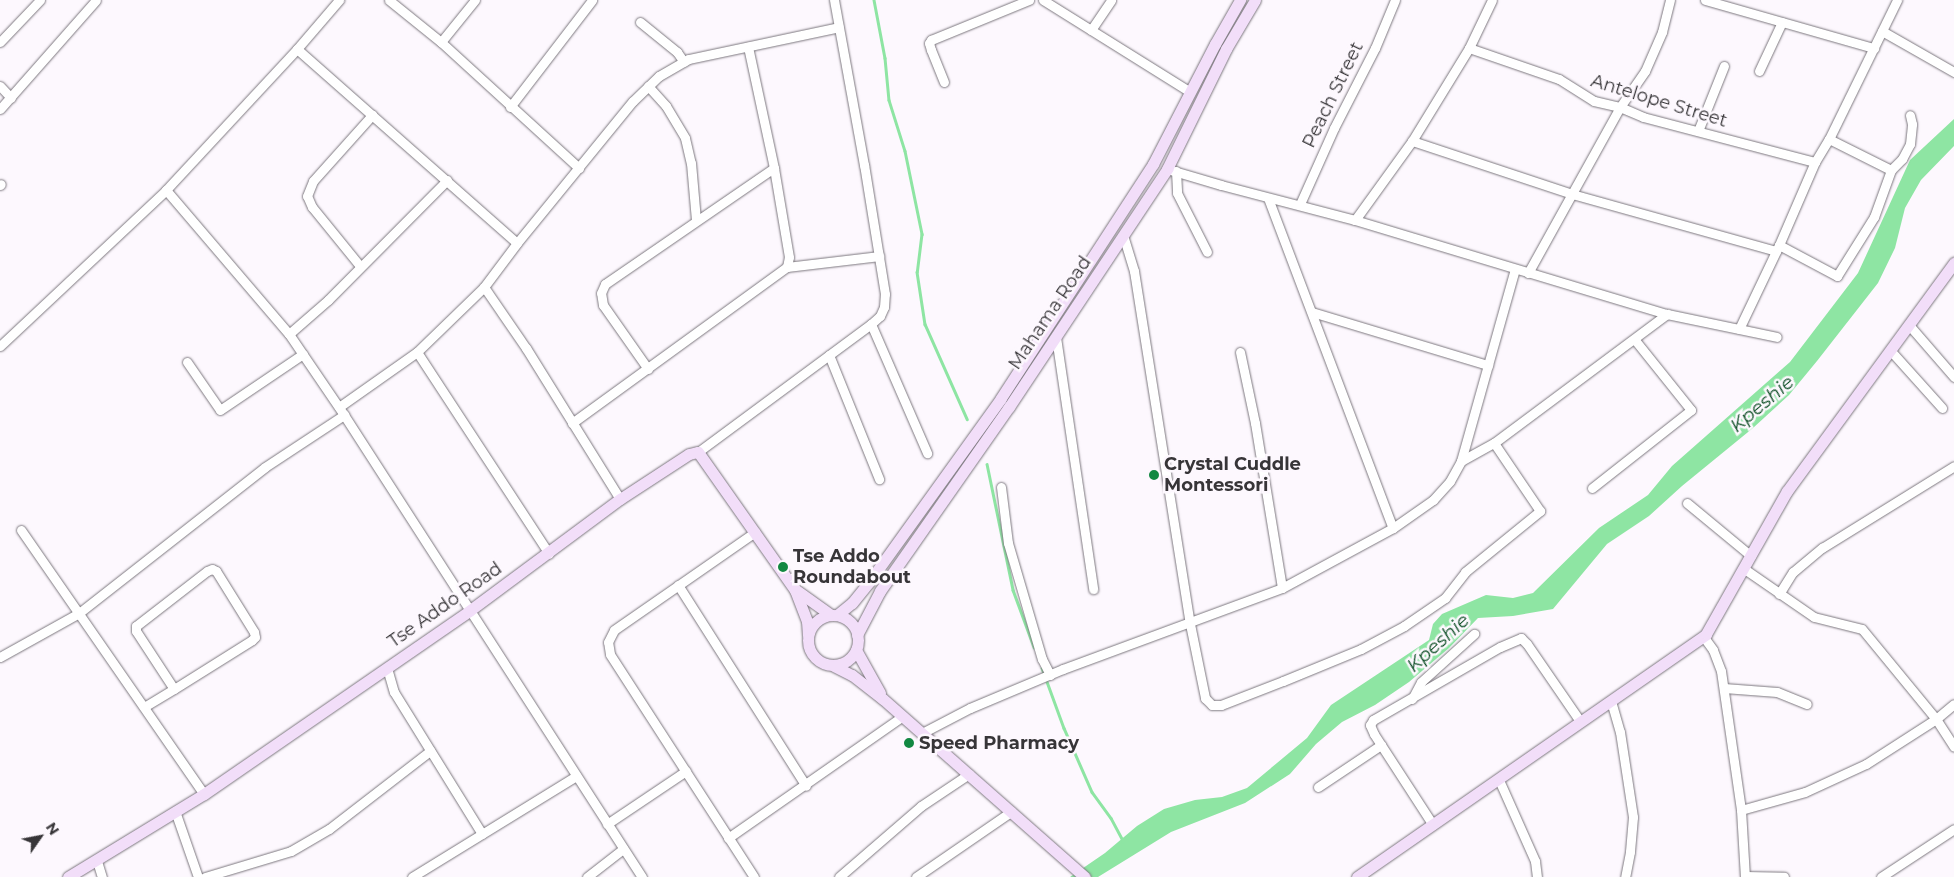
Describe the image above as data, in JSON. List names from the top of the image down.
{
  "streets": {
    "street": [
      "Peach Street",
      "Antelope Street",
      "Mahama Road",
      "Tse Addo Road"
    ]
  },
  "water": ["Kpeshie"],
  "places": ["Crystal Cuddle Montessori", "Tse Addo Roundabout", "Speed Pharmacy"],
  "north": "top right"
}
